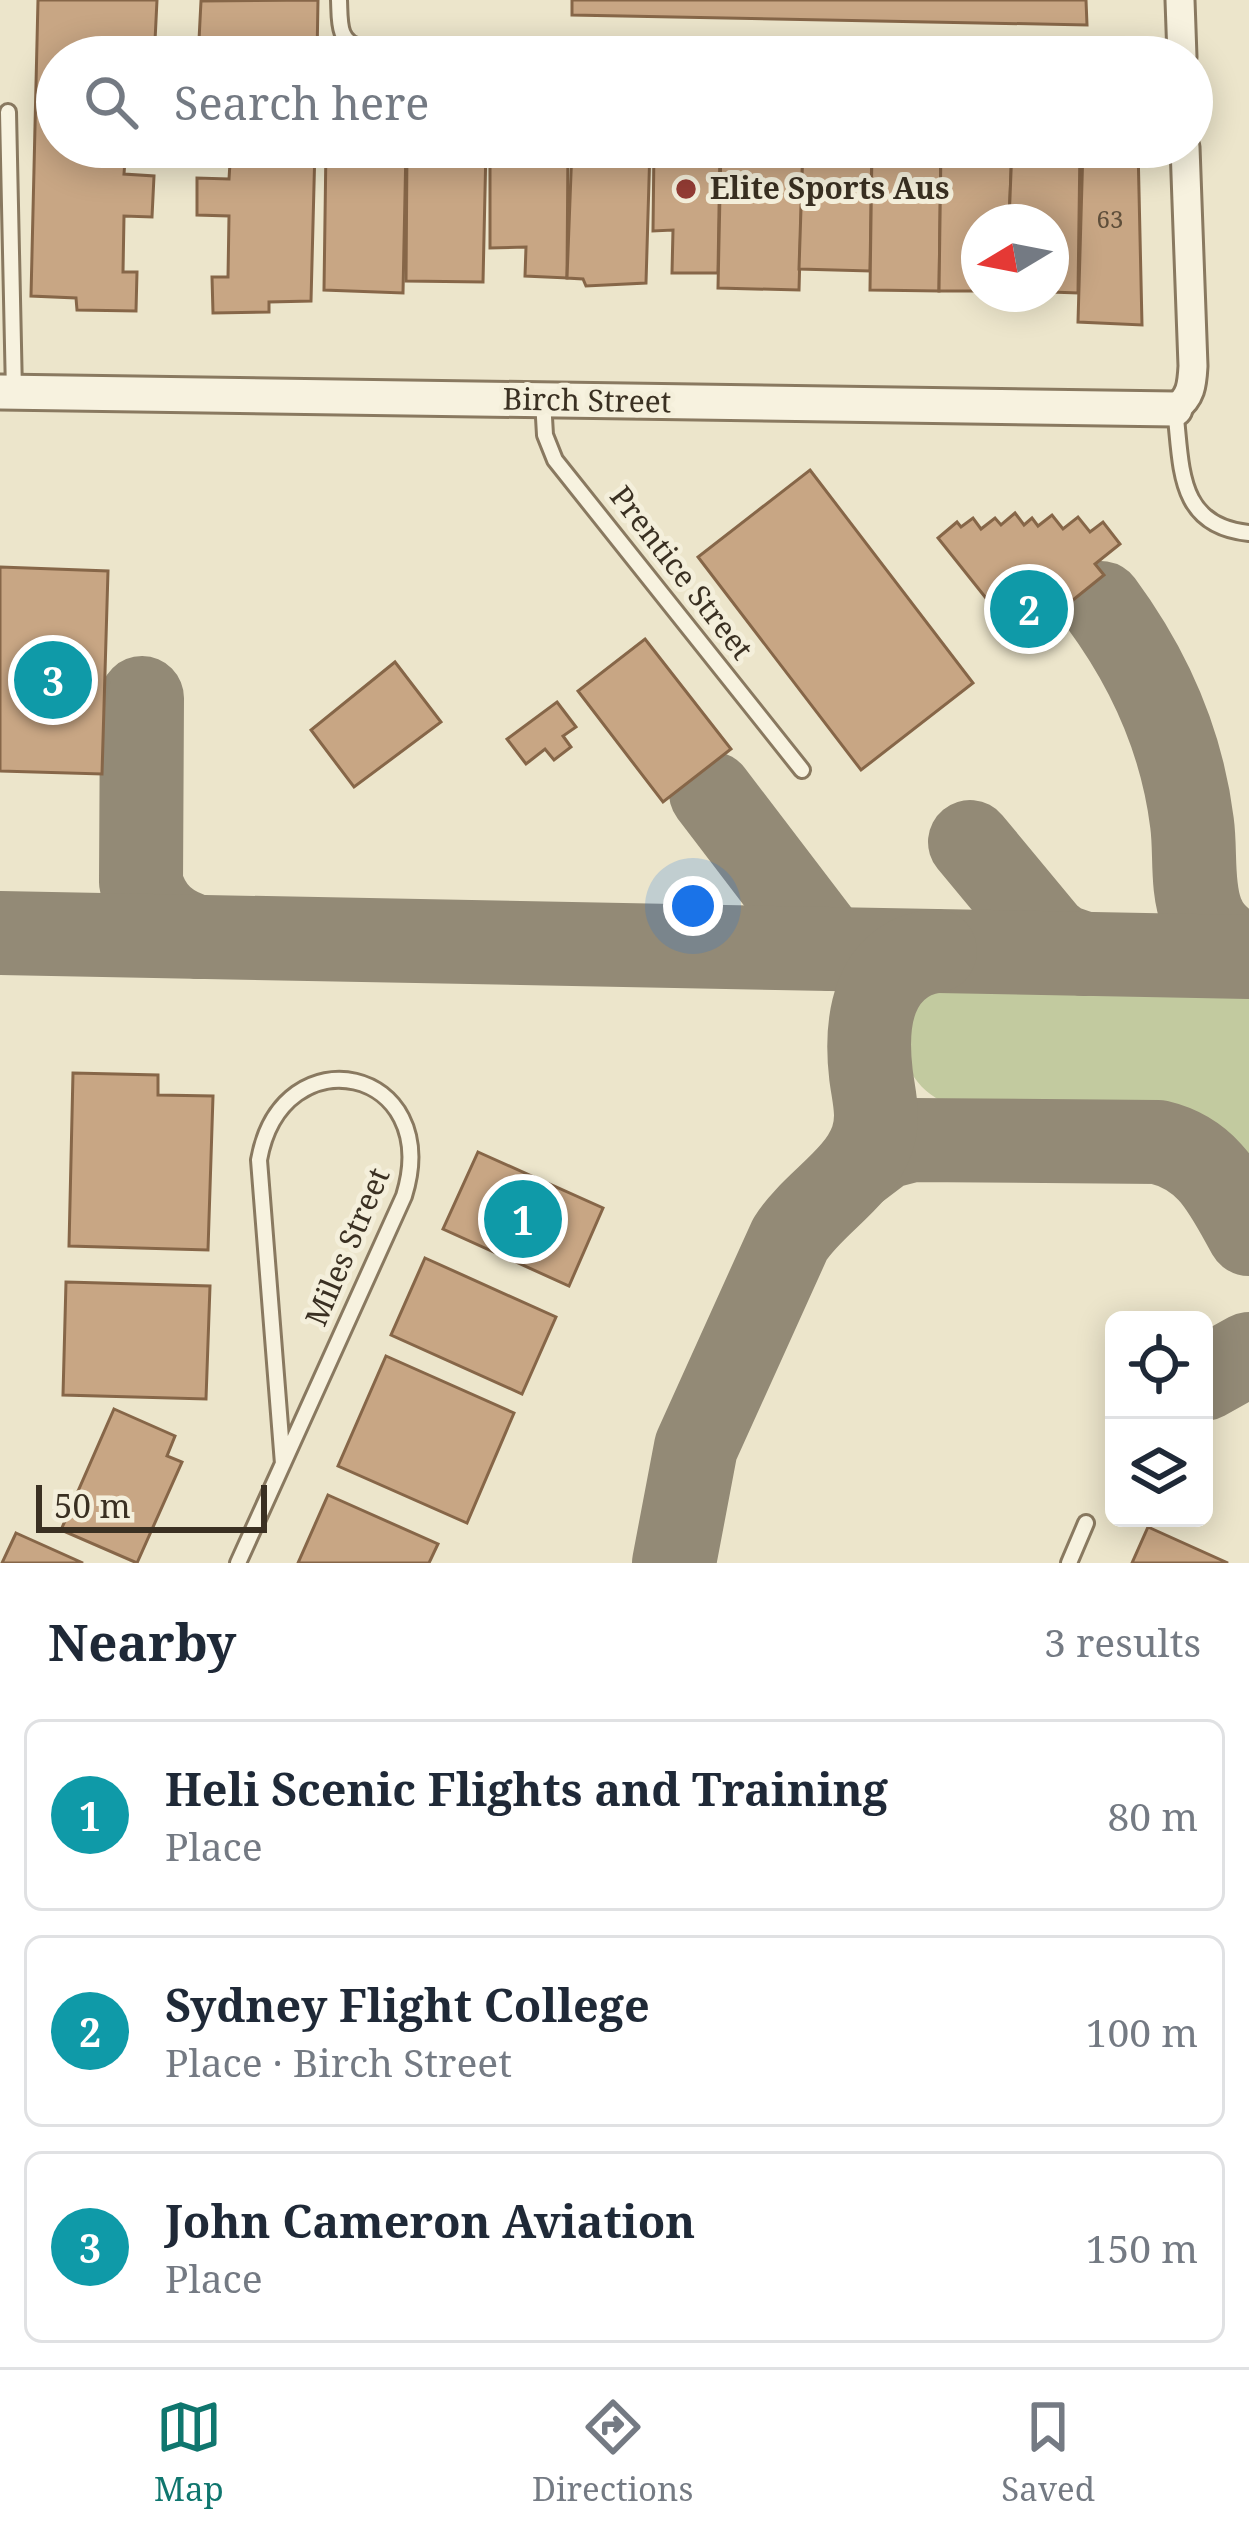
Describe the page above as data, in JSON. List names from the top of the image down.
{
  "streets": {
    "street": ["Birch Street"],
    "lane": ["Prentice Street", "Miles Street"]
  },
  "crossings": [
    ["Birch Street", "Prentice Street"]
  ],
  "places": ["Elite Sports Aus"],
  "house_numbers": ["63"],
  "scale_bar": "50 m",
  "north": "left",
  "page": {
    "search": "Search here",
    "pins": ["2", "3", "1"],
    "scale": "50 m",
    "heading": ["Nearby", "3 results"],
    "list": [
      {
        "mark": "1",
        "name": "Heli Scenic Flights and Training",
        "note": "Place",
        "value": "80 m"
      },
      {
        "mark": "2",
        "name": "Sydney Flight College",
        "note": "Place · Birch Street",
        "value": "100 m"
      },
      {
        "mark": "3",
        "name": "John Cameron Aviation",
        "note": "Place",
        "value": "150 m"
      }
    ],
    "nav": ["Map", "Directions", "Saved"]
  }
}
